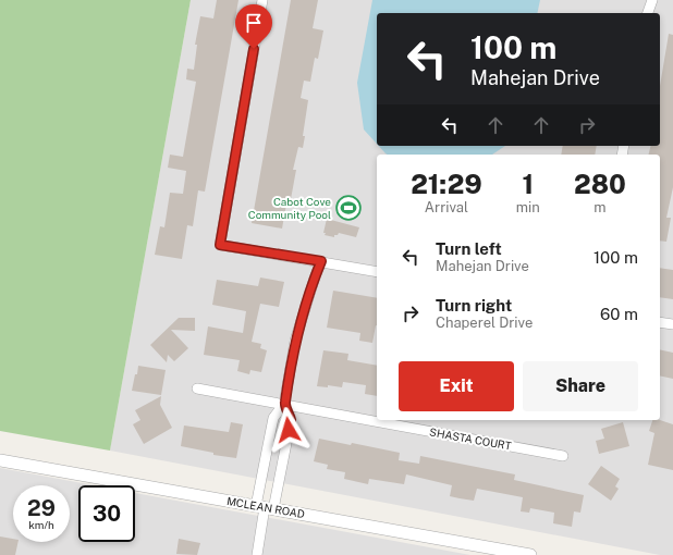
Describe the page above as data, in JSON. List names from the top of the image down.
{
  "streets": {
    "street": ["SHASTA COURT", "MCLEAN ROAD"]
  },
  "places": {
    "sports": ["Cabot Cove Community Pool"]
  },
  "page": {
    "turn": ["100 m", "Mahejan Drive"],
    "eta": [
      "21:29",
      "Arrival",
      "1",
      "min",
      "280",
      "m"
    ],
    "list": [
      {
        "name": "Turn left",
        "note": "Mahejan Drive",
        "value": "100 m"
      },
      {
        "name": "Turn right",
        "note": "Chaperel Drive",
        "value": "60 m"
      }
    ],
    "buttons": ["Exit", "Share"],
    "speed": "29 km/h",
    "limit": "30"
  }
}
